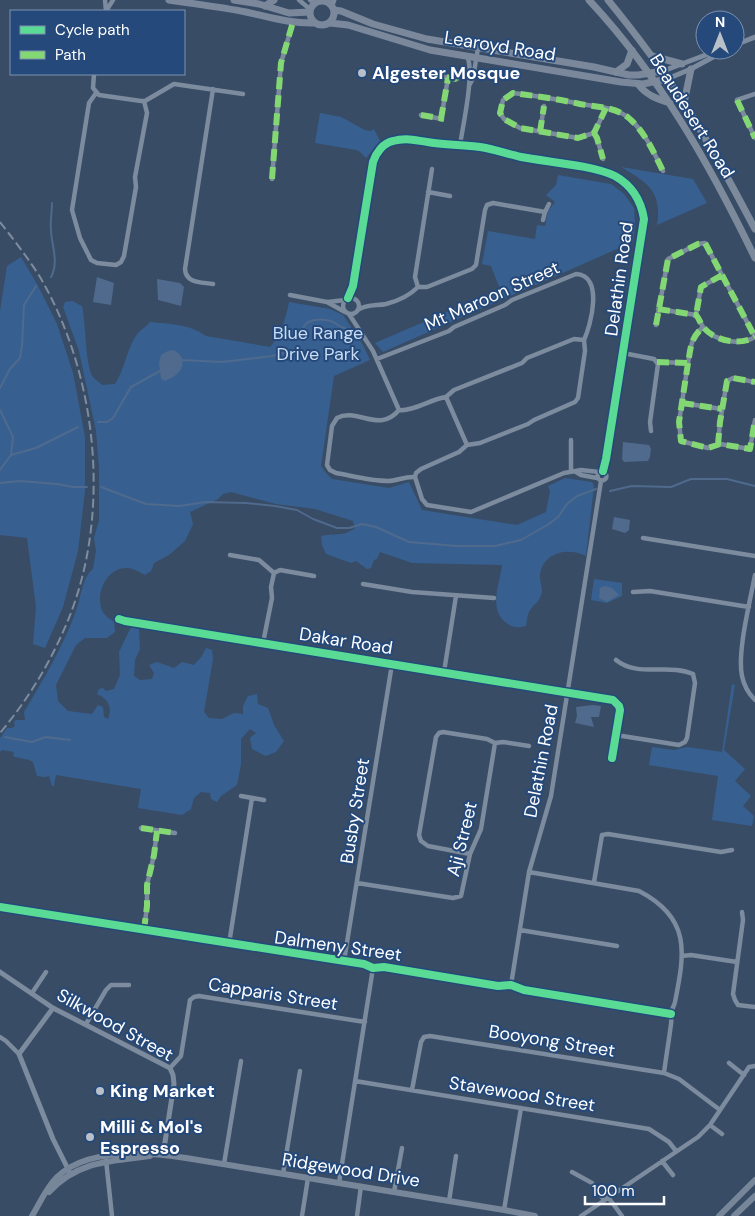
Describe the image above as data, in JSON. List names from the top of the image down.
{
  "streets": {
    "highway": ["Beaudesert Road"],
    "main road": ["Learoyd Road", "Ridgewood Drive"],
    "street": [
      "Delathin Road",
      "Mt Maroon Street",
      "Dakar Road",
      "Busby Street",
      "Aji Street",
      "Dalmeny Street",
      "Capparis Street",
      "Silkwood Street",
      "Booyong Street",
      "Stavewood Street"
    ]
  },
  "crossings": [
    ["Learoyd Road", "Beaudesert Road"],
    ["Delathin Road", "Dakar Road"],
    ["Delathin Road", "Dalmeny Street"],
    ["Dakar Road", "Busby Street"],
    ["Busby Street", "Aji Street"],
    ["Busby Street", "Dalmeny Street"],
    ["Capparis Street", "Silkwood Street"],
    ["Silkwood Street", "Ridgewood Drive"],
    ["Booyong Street", "Stavewood Street"]
  ],
  "parks": ["Blue Range Drive Park"],
  "places": ["Algester Mosque", "King Market", "Milli & Mol's Espresso"],
  "legend": ["Cycle path", "Path"],
  "scale_bar": "100 m",
  "north": "top"
}
